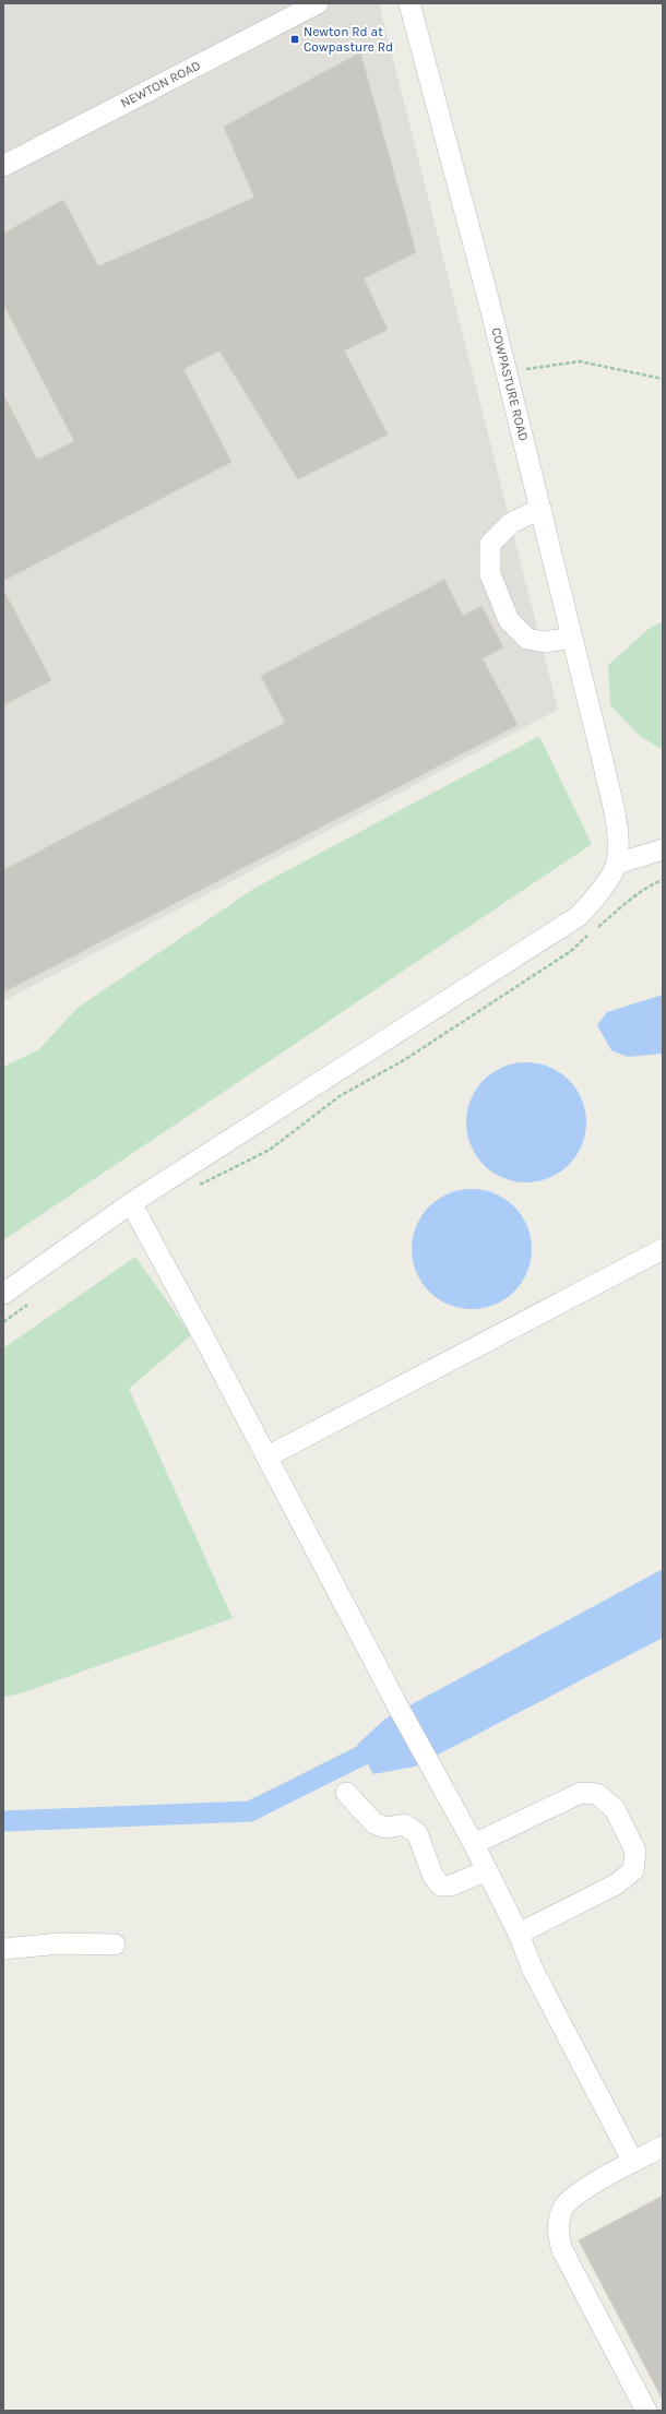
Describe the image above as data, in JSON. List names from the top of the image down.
{
  "streets": {
    "street": ["NEWTON ROAD", "COWPASTURE ROAD"]
  },
  "places": {
    "transit": ["Newton Rd at Cowpasture Rd"]
  }
}
